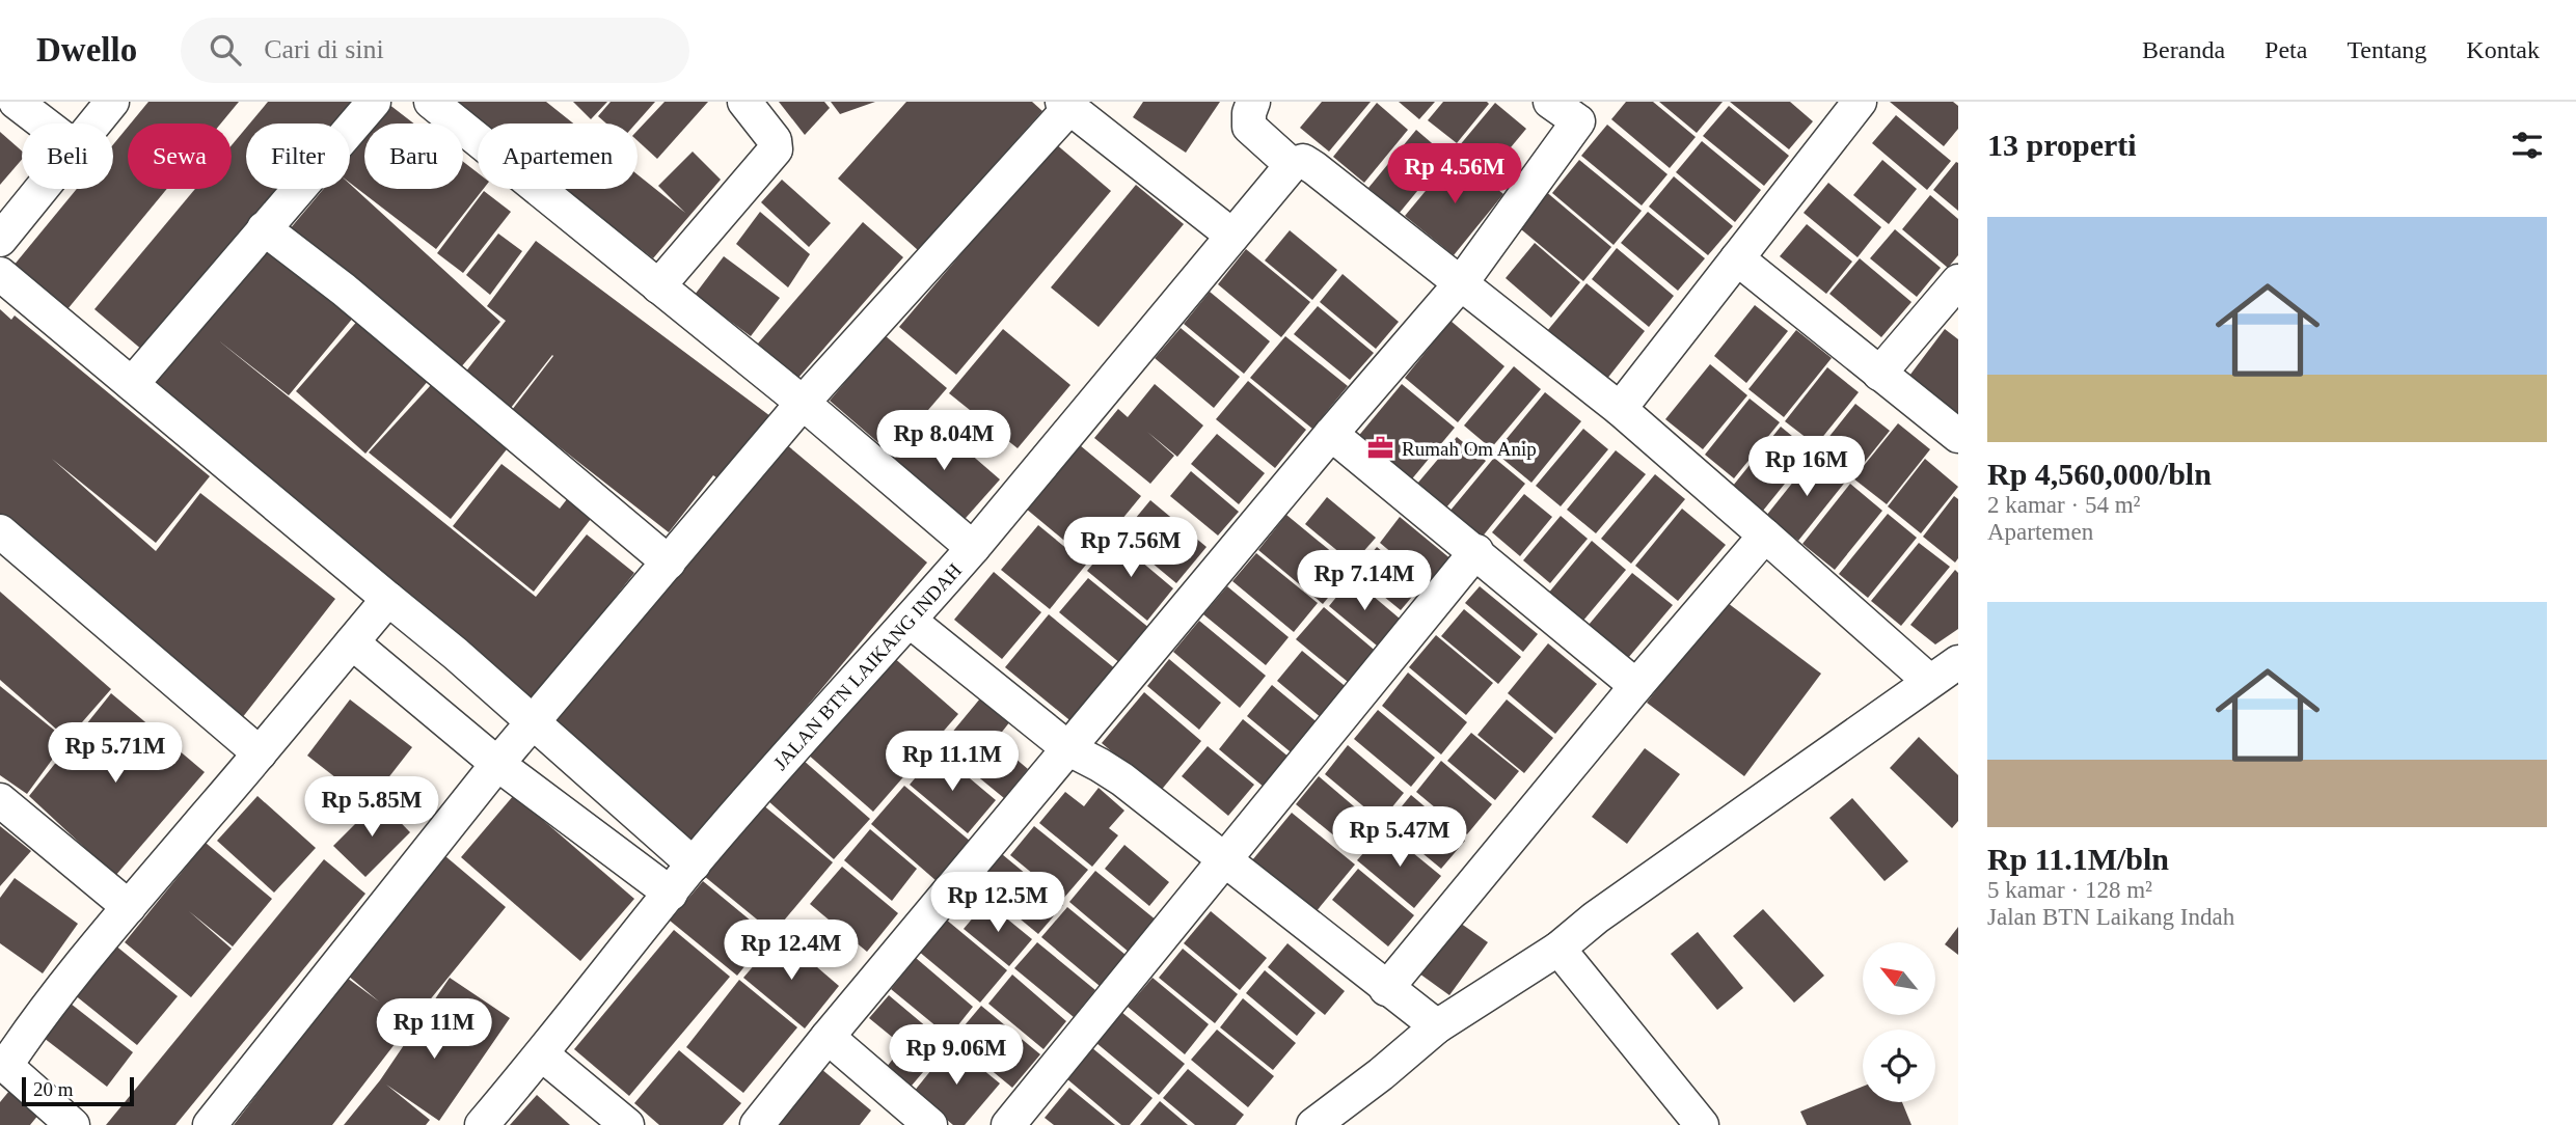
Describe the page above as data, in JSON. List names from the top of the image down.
{
  "streets": {
    "street": ["JALAN BTN LAIKANG INDAH"]
  },
  "places": {
    "office": ["Rumah Om Anip"]
  },
  "scale_bar": "20 m",
  "north": "top left",
  "page": {
    "header": "Dwello",
    "search": "Cari di sini",
    "nav": [
      "Beranda",
      "Peta",
      "Tentang",
      "Kontak"
    ],
    "heading": "13 properti",
    "chip": [
      "Beli",
      "Sewa",
      "Filter",
      "Baru",
      "Apartemen"
    ],
    "price": [
      "Rp 4.56M",
      "Rp 8.04M",
      "Rp 16M",
      "Rp 7.56M",
      "Rp 7.14M",
      "Rp 5.71M",
      "Rp 11.1M",
      "Rp 5.85M",
      "Rp 5.47M",
      "Rp 12.5M",
      "Rp 12.4M",
      "Rp 11M",
      "Rp 9.06M"
    ],
    "list": [
      {
        "name": "Rp 4,560,000/bln",
        "note": "2 kamar · 54 m² · Apartemen"
      },
      {
        "name": "Rp 11.1M/bln",
        "note": "5 kamar · 128 m² · Jalan BTN Laikang Indah"
      }
    ],
    "scale": "20 m"
  }
}
